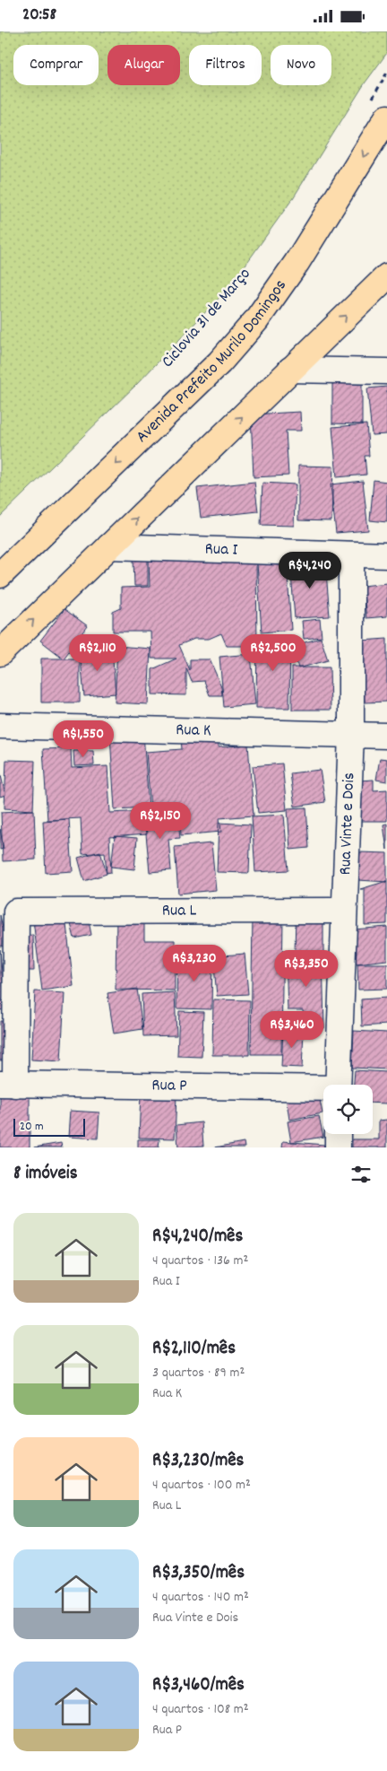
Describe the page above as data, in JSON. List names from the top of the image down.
{
  "streets": {
    "main road": ["Avenida Prefeito Murilo Domingos"],
    "street": [
      "Rua I",
      "Rua K",
      "Rua Vinte e Dois",
      "Rua L",
      "Rua P"
    ]
  },
  "crossings": [
    ["Rua I", "Rua Vinte e Dois"],
    ["Rua K", "Rua Vinte e Dois"],
    ["Rua Vinte e Dois", "Rua L"],
    ["Rua L", "Rua P"]
  ],
  "scale_bar": "20 m",
  "page": {
    "status": "20:58",
    "chip": [
      "Comprar",
      "Alugar",
      "Filtros",
      "Novo"
    ],
    "price": [
      "R$4,240",
      "R$2,110",
      "R$2,500",
      "R$1,550",
      "R$2,150",
      "R$3,230",
      "R$3,350",
      "R$3,460"
    ],
    "scale": "20 m",
    "heading": "8 imóveis",
    "list": [
      {
        "name": "R$4,240/mês",
        "note": "4 quartos · 136 m² · Rua I"
      },
      {
        "name": "R$2,110/mês",
        "note": "3 quartos · 89 m² · Rua K"
      },
      {
        "name": "R$3,230/mês",
        "note": "4 quartos · 100 m² · Rua L"
      },
      {
        "name": "R$3,350/mês",
        "note": "4 quartos · 140 m² · Rua Vinte e Dois"
      },
      {
        "name": "R$3,460/mês",
        "note": "4 quartos · 108 m² · Rua P"
      }
    ]
  }
}
